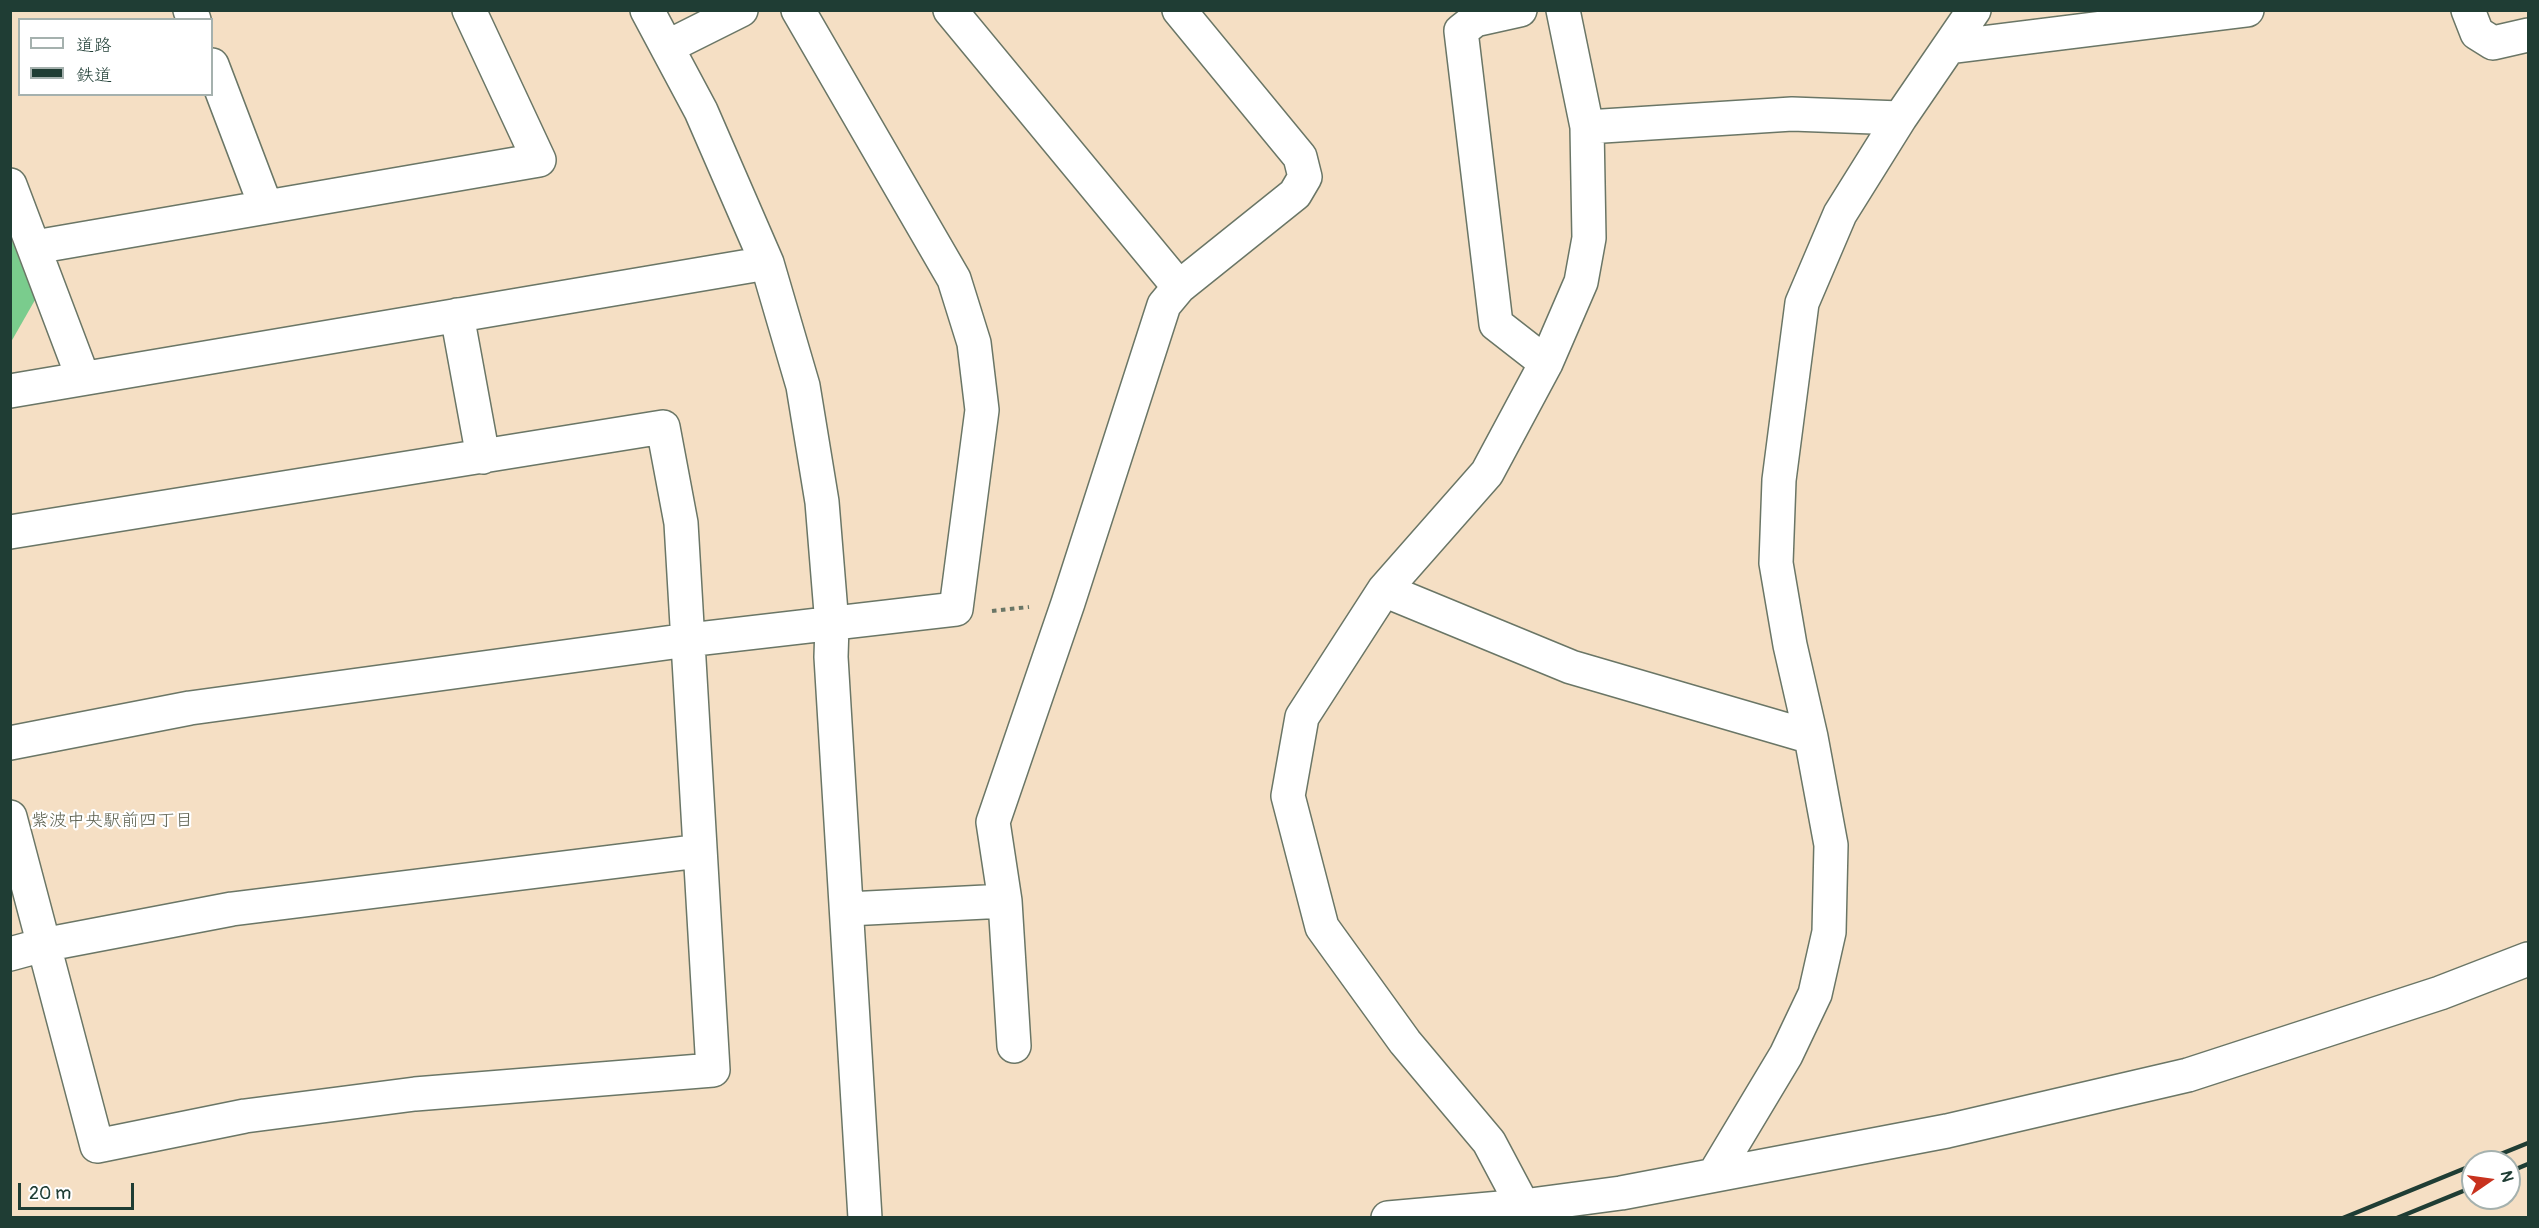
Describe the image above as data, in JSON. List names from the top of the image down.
{
  "districts": ["紫波中央駅前四丁目"],
  "legend": ["道路", "鉄道"],
  "scale_bar": "20 m",
  "north": "right"
}
